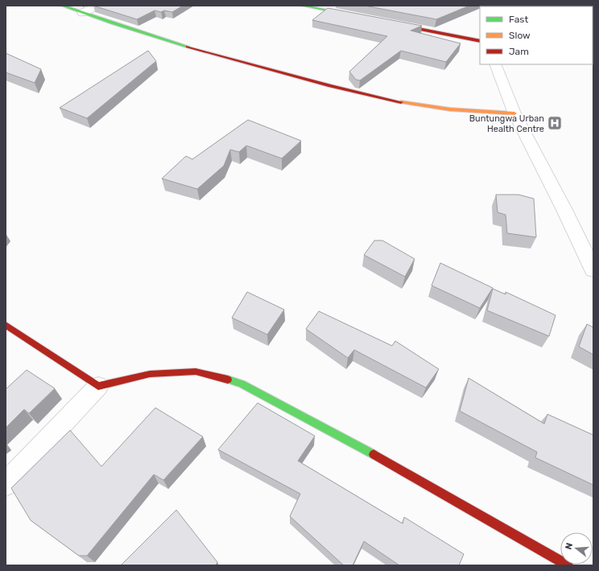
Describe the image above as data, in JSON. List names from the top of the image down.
{
  "places": {
    "hospital": ["Buntungwa Urban Health Centre"]
  },
  "legend": ["Fast", "Slow", "Jam"],
  "north": "left"
}
